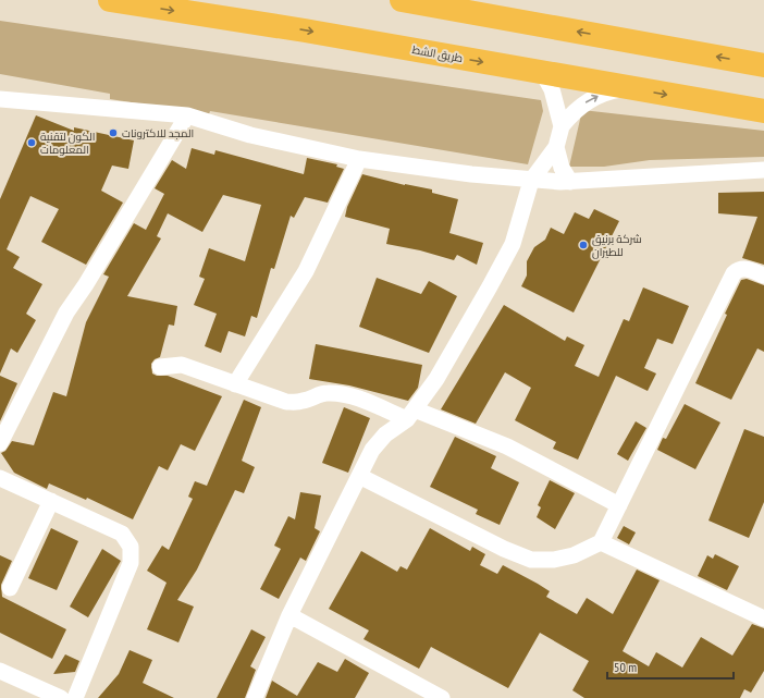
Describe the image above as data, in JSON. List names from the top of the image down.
{
  "streets": {
    "highway": ["طريق الشط"]
  },
  "places": ["المجد للاكترونات", "الكون لتقنية المعلومات", "شركة برنيق للطيران"],
  "scale_bar": "50 m"
}
